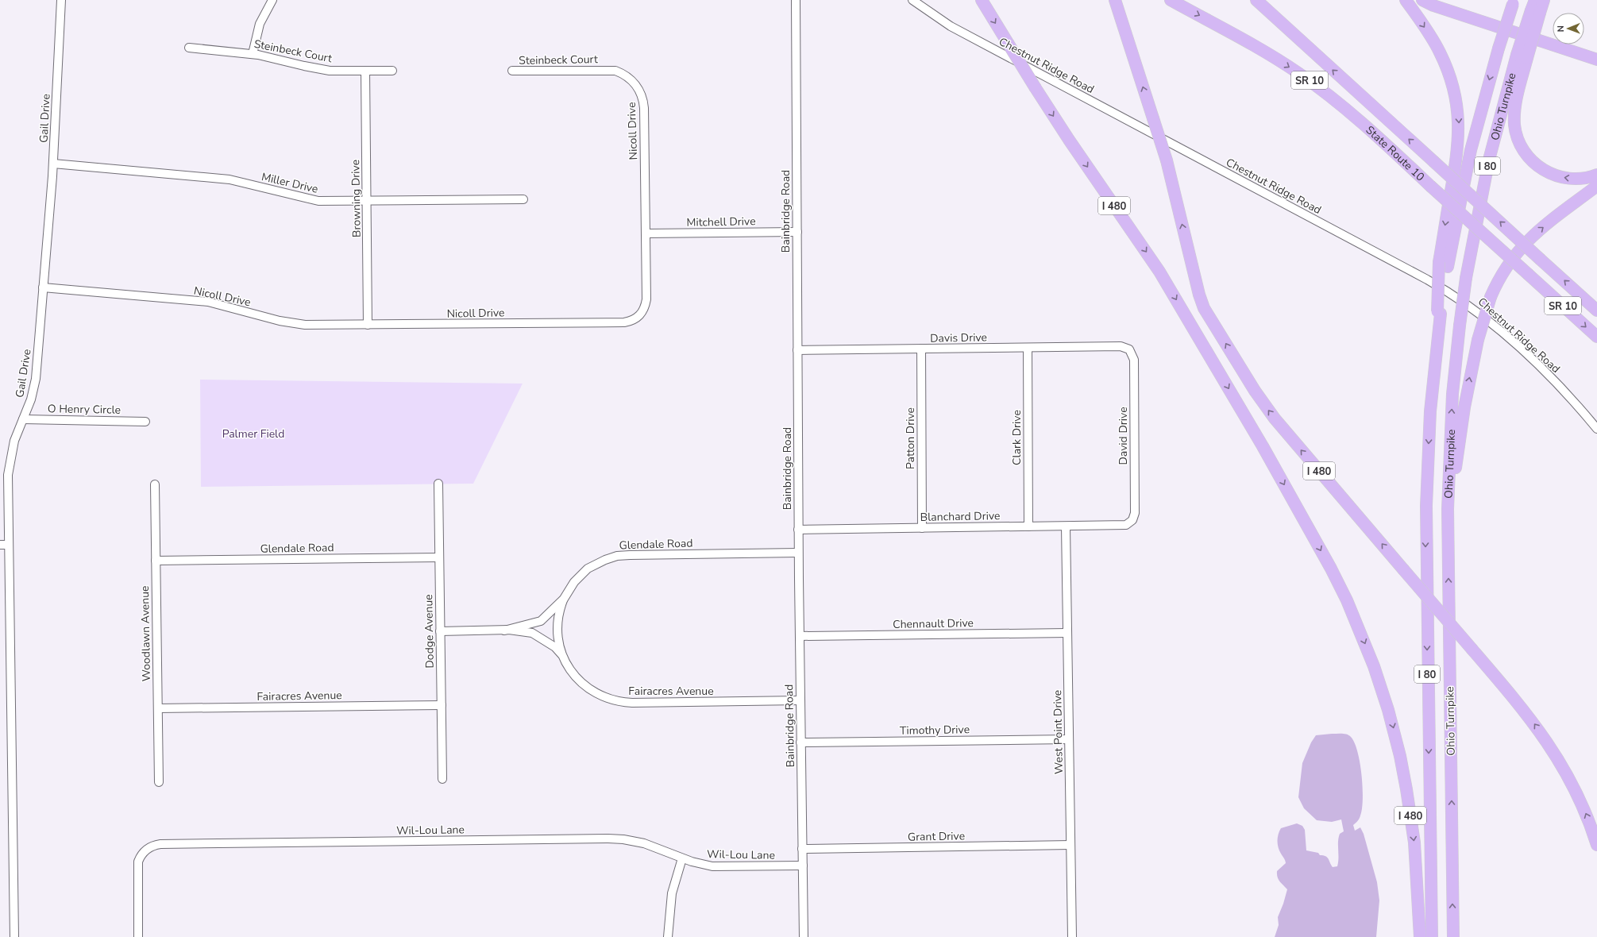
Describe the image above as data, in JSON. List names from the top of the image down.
{
  "streets": {
    "highway": [
      "SR 10",
      "Ohio Turnpike",
      "State Route 10",
      "I 80",
      "I 480"
    ],
    "street": [
      "Steinbeck Court",
      "Chestnut Ridge Road",
      "Gail Drive",
      "Nicoll Drive",
      "Miller Drive",
      "Browning Drive",
      "Bainbridge Road",
      "Mitchell Drive",
      "Davis Drive",
      "O Henry Circle",
      "David Drive",
      "Clark Drive",
      "Patton Drive",
      "Blanchard Drive",
      "Glendale Road",
      "Chennault Drive",
      "Dodge Avenue",
      "Woodlawn Avenue",
      "Fairacres Avenue",
      "Timothy Drive",
      "West Point Drive",
      "Wil-Lou Lane",
      "Grant Drive"
    ]
  },
  "crossings": [
    ["Steinbeck Court", "Nicoll Drive"],
    ["Steinbeck Court", "Browning Drive"],
    ["Gail Drive", "Nicoll Drive"],
    ["Gail Drive", "Miller Drive"],
    ["Gail Drive", "O Henry Circle"],
    ["Nicoll Drive", "Browning Drive"],
    ["Nicoll Drive", "Mitchell Drive"],
    ["Miller Drive", "Browning Drive"],
    ["Bainbridge Road", "Mitchell Drive"],
    ["Bainbridge Road", "Davis Drive"],
    ["Bainbridge Road", "Blanchard Drive"],
    ["Bainbridge Road", "Glendale Road"],
    ["Bainbridge Road", "Chennault Drive"],
    ["Bainbridge Road", "Fairacres Avenue"],
    ["Bainbridge Road", "Timothy Drive"],
    ["Bainbridge Road", "Wil-Lou Lane"],
    ["Bainbridge Road", "Grant Drive"],
    ["Davis Drive", "David Drive"],
    ["Davis Drive", "Clark Drive"],
    ["Davis Drive", "Patton Drive"],
    ["David Drive", "Blanchard Drive"],
    ["Clark Drive", "Blanchard Drive"],
    ["Patton Drive", "Blanchard Drive"],
    ["Blanchard Drive", "West Point Drive"],
    ["Glendale Road", "Dodge Avenue"],
    ["Glendale Road", "Woodlawn Avenue"],
    ["Glendale Road", "Fairacres Avenue"],
    ["Chennault Drive", "West Point Drive"],
    ["Dodge Avenue", "Fairacres Avenue"],
    ["Woodlawn Avenue", "Fairacres Avenue"],
    ["Timothy Drive", "West Point Drive"],
    ["West Point Drive", "Grant Drive"]
  ],
  "parks": ["Palmer Field"],
  "north": "left"
}
